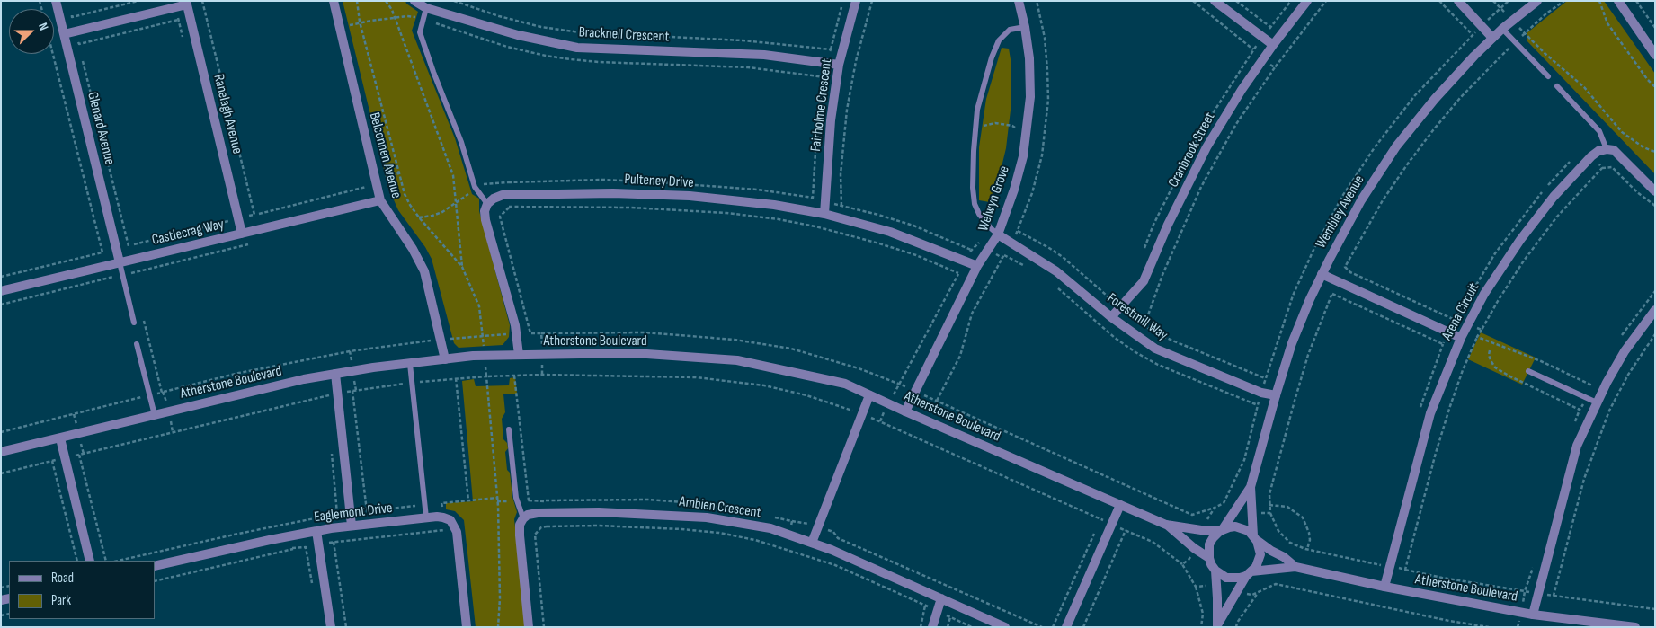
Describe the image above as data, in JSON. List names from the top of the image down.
{
  "streets": {
    "street": [
      "Bracknell Crescent",
      "Fairholme Crescent",
      "Ranelagh Avenue",
      "Glenard Avenue",
      "Cranbrook Street",
      "Belconnen Avenue",
      "Pulteney Drive",
      "Welwyn Grove",
      "Wembley Avenue",
      "Castlecrag Way",
      "Arena Circuit",
      "Forestmill Way",
      "Atherstone Boulevard",
      "Ambien Crescent",
      "Eaglemont Drive"
    ]
  },
  "crossings": [
    ["Bracknell Crescent", "Fairholme Crescent"],
    ["Fairholme Crescent", "Pulteney Drive"],
    ["Ranelagh Avenue", "Castlecrag Way"],
    ["Glenard Avenue", "Castlecrag Way"],
    ["Cranbrook Street", "Forestmill Way"],
    ["Belconnen Avenue", "Castlecrag Way"],
    ["Belconnen Avenue", "Atherstone Boulevard"],
    ["Pulteney Drive", "Welwyn Grove"],
    ["Welwyn Grove", "Forestmill Way"],
    ["Welwyn Grove", "Atherstone Boulevard"],
    ["Wembley Avenue", "Forestmill Way"],
    ["Wembley Avenue", "Atherstone Boulevard"],
    ["Arena Circuit", "Atherstone Boulevard"]
  ],
  "legend": ["Road", "Park"],
  "north": "right"
}
